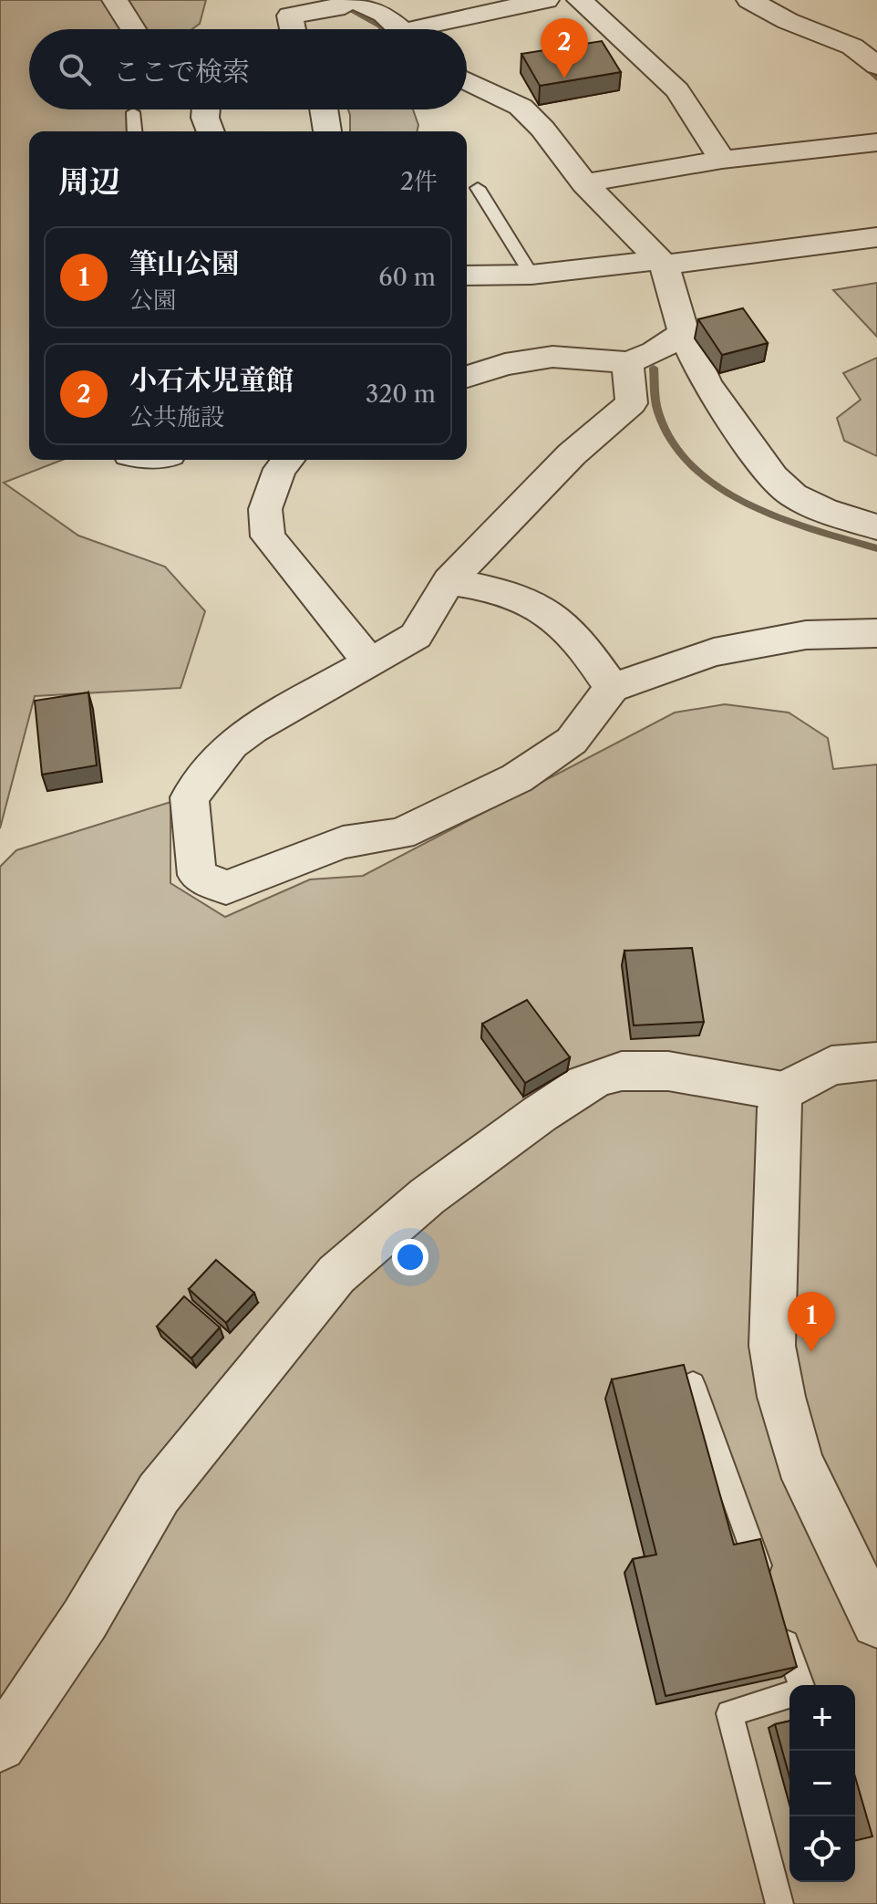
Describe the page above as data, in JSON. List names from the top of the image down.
{
  "page": {
    "pins": ["2", "1"],
    "search": "ここで検索",
    "heading": ["周辺", "2件"],
    "list": [
      {
        "mark": "1",
        "name": "筆山公園",
        "note": "公園",
        "value": "60 m"
      },
      {
        "mark": "2",
        "name": "小石木児童館",
        "note": "公共施設",
        "value": "320 m"
      }
    ],
    "map_buttons": ["+", "−"]
  }
}
